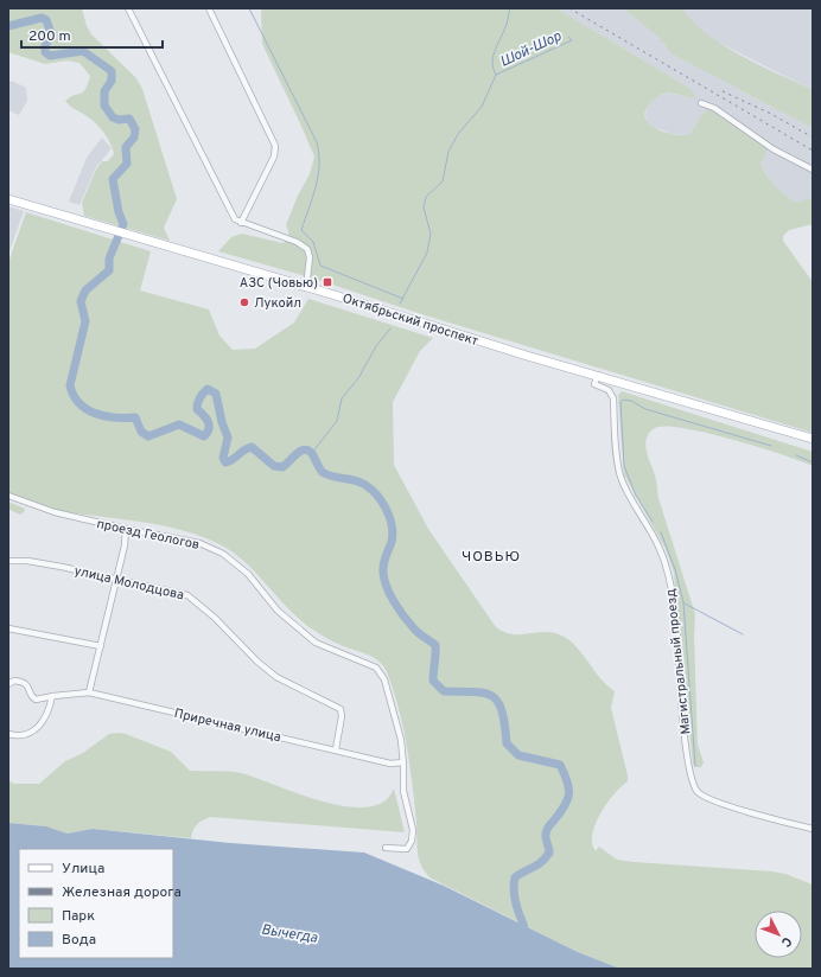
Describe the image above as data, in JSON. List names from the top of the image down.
{
  "streets": {
    "main road": ["Октябрьский проспект"],
    "street": [
      "проезд Геологов",
      "улица Молодцова",
      "Магистральный проезд",
      "Приречная улица"
    ]
  },
  "crossings": [
    ["Октябрьский проспект", "Магистральный проезд"],
    ["проезд Геологов", "Приречная улица"],
    ["улица Молодцова", "Приречная улица"]
  ],
  "districts": ["ЧОВЬЮ"],
  "water": ["Шой-Шор", "Вычегда"],
  "places": {
    "transit": ["АЗС (Човью)"],
    "other": ["Лукойл"]
  },
  "legend": [
    "Улица",
    "Железная дорога",
    "Парк",
    "Вода"
  ],
  "scale_bar": "200 m",
  "north": "bottom right"
}
